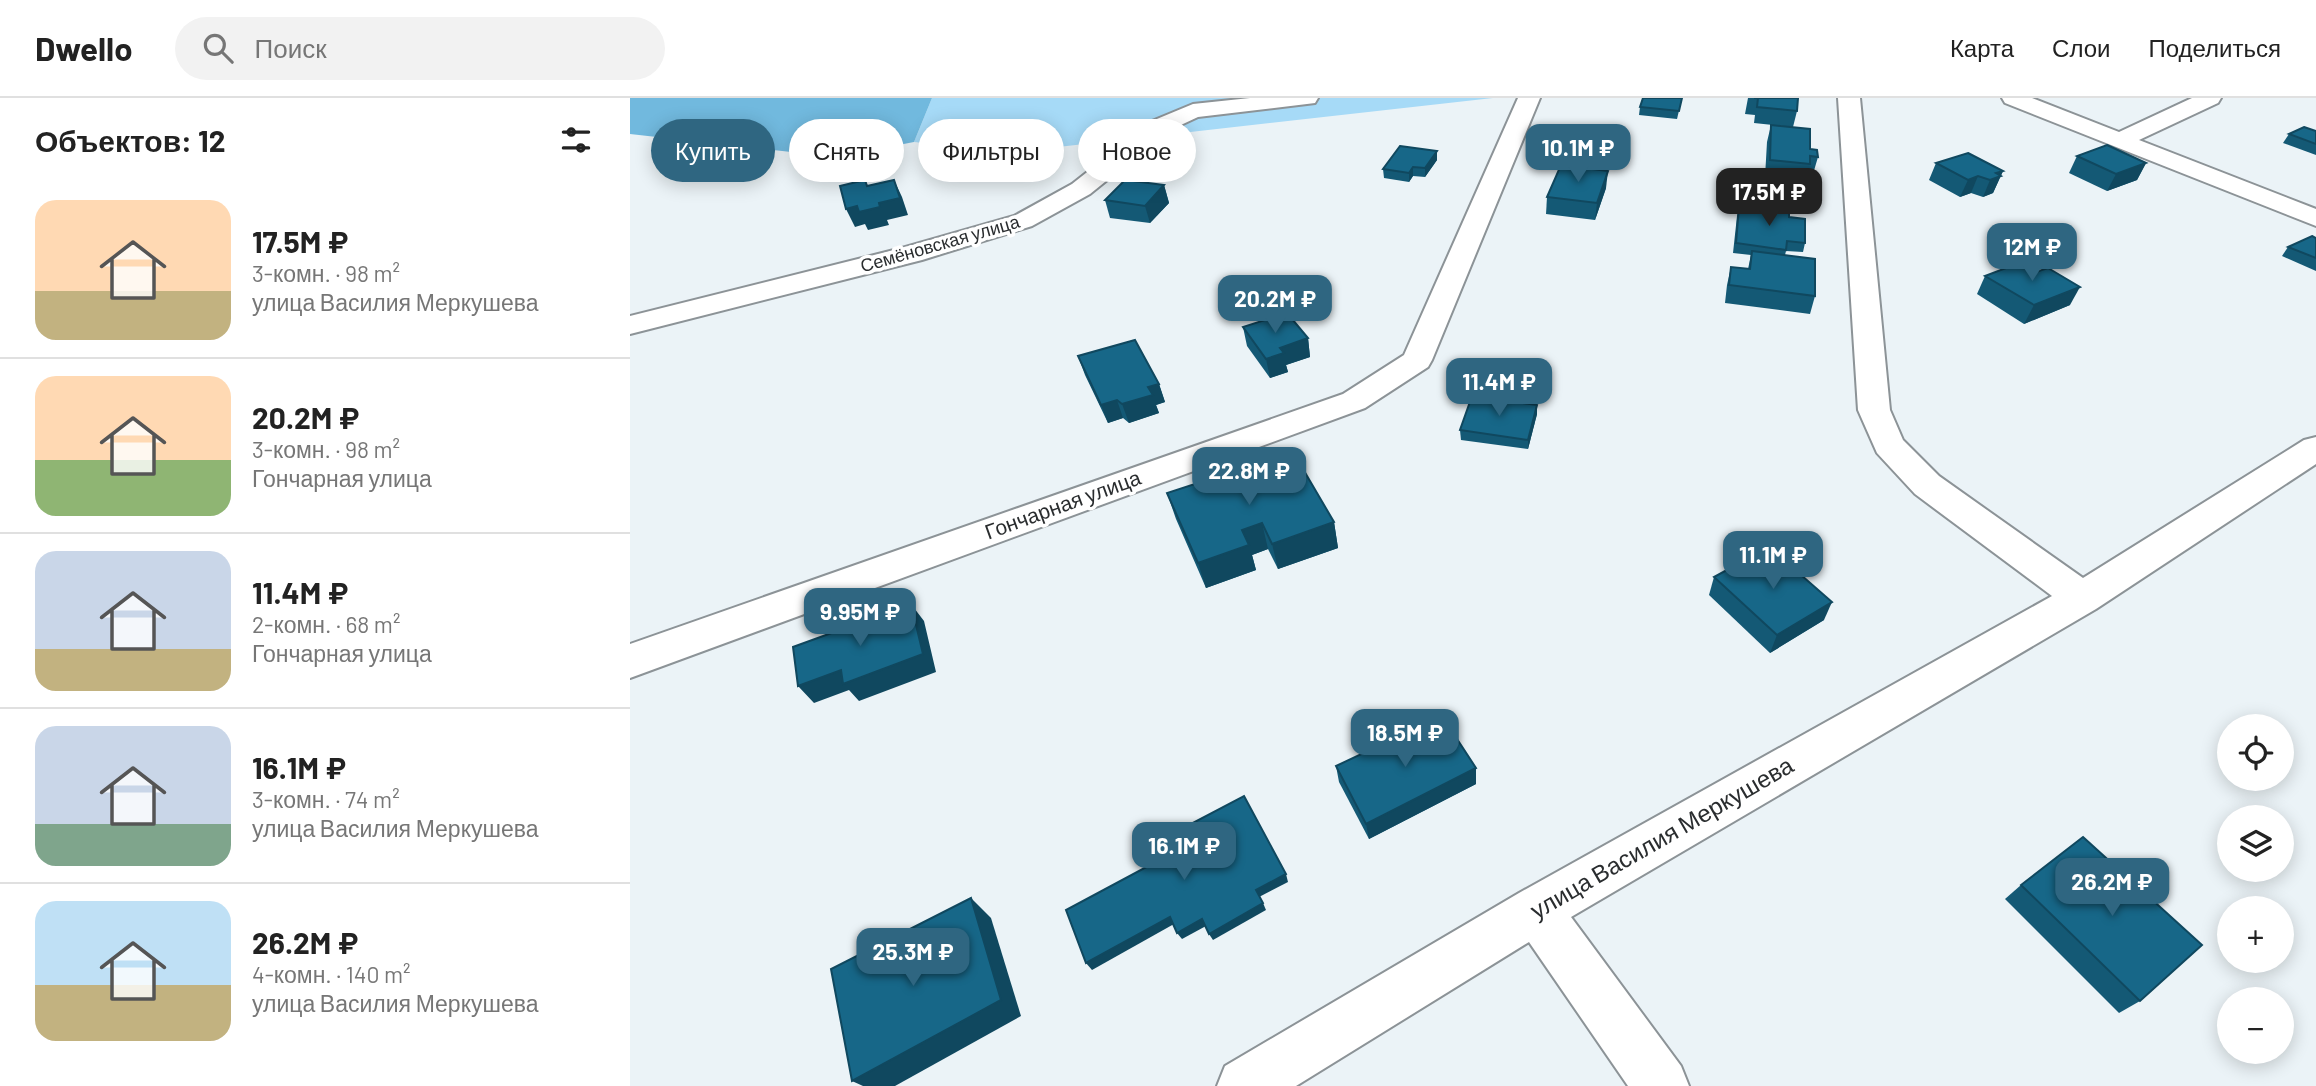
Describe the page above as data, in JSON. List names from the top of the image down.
{
  "streets": {
    "street": ["Семёновская улица", "Гончарная улица", "улица Василия Меркушева"]
  },
  "page": {
    "header": "Dwello",
    "search": "Поиск",
    "nav": ["Карта", "Слои", "Поделиться"],
    "heading": "Объектов: 12",
    "chip": [
      "Купить",
      "Снять",
      "Фильтры",
      "Новое"
    ],
    "price": [
      "10.1M ₽",
      "17.5M ₽",
      "12M ₽",
      "20.2M ₽",
      "11.4M ₽",
      "22.8M ₽",
      "11.1M ₽",
      "9.95M ₽",
      "18.5M ₽",
      "16.1M ₽",
      "26.2M ₽",
      "25.3M ₽"
    ],
    "list": [
      {
        "name": "17.5M ₽",
        "note": "3-комн. · 98 m² · улица Василия Меркушева"
      },
      {
        "name": "20.2M ₽",
        "note": "3-комн. · 98 m² · Гончарная улица"
      },
      {
        "name": "11.4M ₽",
        "note": "2-комн. · 68 m² · Гончарная улица"
      },
      {
        "name": "16.1M ₽",
        "note": "3-комн. · 74 m² · улица Василия Меркушева"
      },
      {
        "name": "26.2M ₽",
        "note": "4-комн. · 140 m² · улица Василия Меркушева"
      }
    ],
    "map_buttons": ["+", "−"]
  }
}
